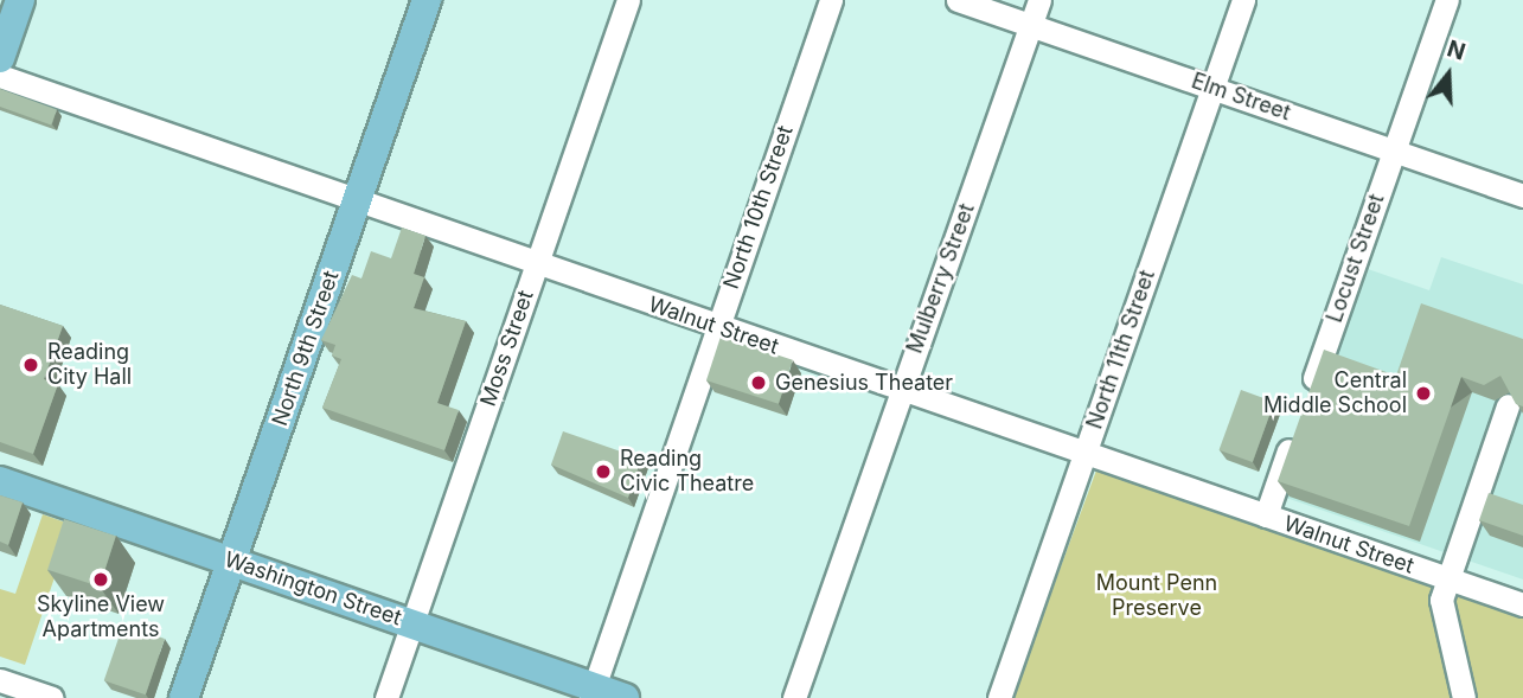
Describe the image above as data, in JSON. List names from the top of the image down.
{
  "streets": {
    "main road": ["North 9th Street", "Washington Street"],
    "street": [
      "Elm Street",
      "North 10th Street",
      "Locust Street",
      "Mulberry Street",
      "Walnut Street",
      "Moss Street",
      "North 11th Street"
    ]
  },
  "crossings": [
    ["Elm Street", "Locust Street"],
    ["Elm Street", "Mulberry Street"],
    ["Elm Street", "North 11th Street"],
    ["North 10th Street", "Walnut Street"],
    ["North 10th Street", "Washington Street"],
    ["Mulberry Street", "Walnut Street"],
    ["Walnut Street", "North 9th Street"],
    ["Walnut Street", "Moss Street"],
    ["Walnut Street", "North 11th Street"],
    ["North 9th Street", "Washington Street"],
    ["Moss Street", "Washington Street"]
  ],
  "parks": ["Mount Penn Preserve"],
  "places": [
    "Reading City Hall",
    "Genesius Theater",
    "Central Middle School",
    "Reading Civic Theatre",
    "Skyline View Apartments"
  ],
  "north": "top"
}
